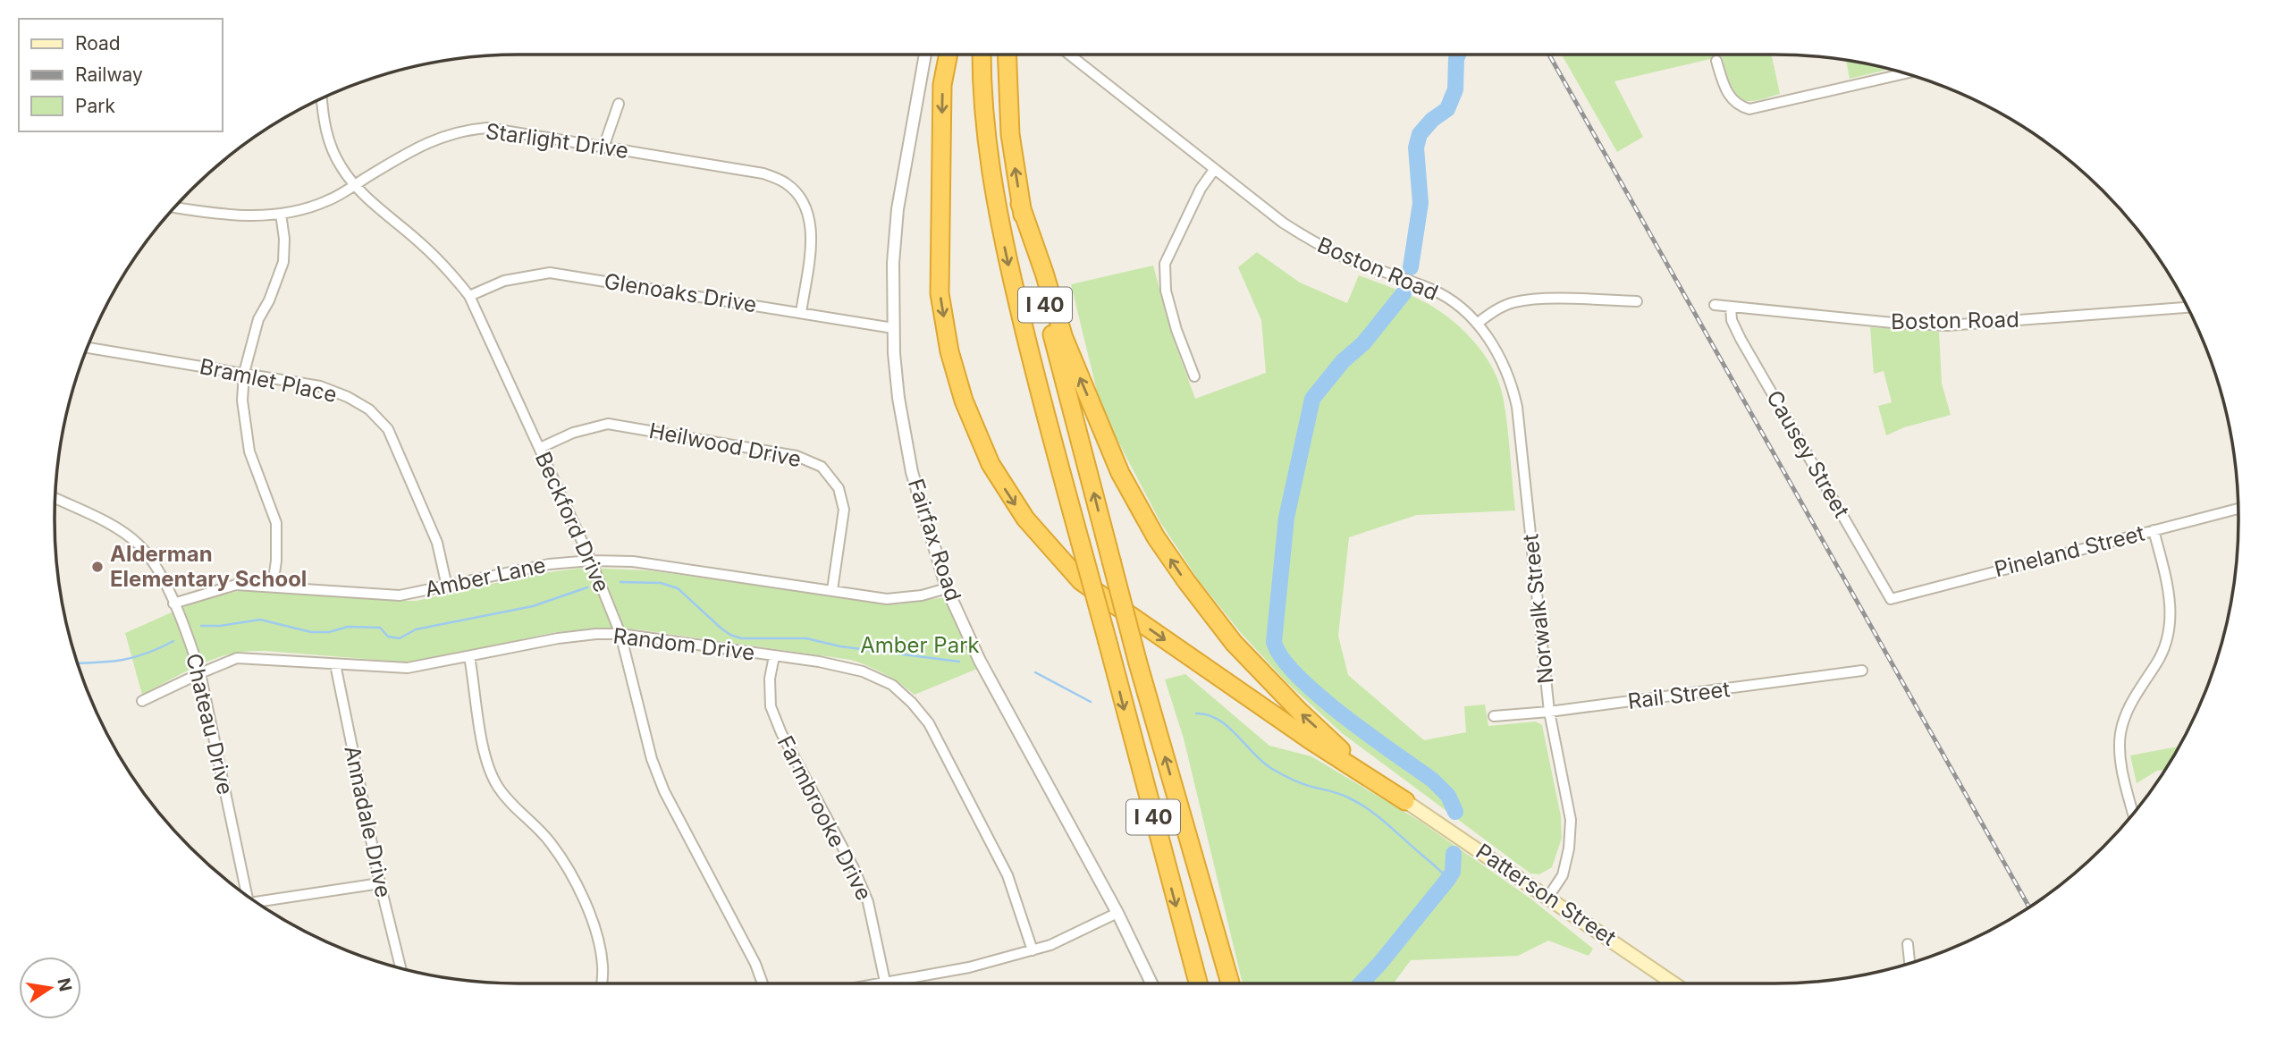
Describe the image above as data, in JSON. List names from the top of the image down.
{
  "streets": {
    "highway": ["I 40"],
    "main road": ["Patterson Street"],
    "street": [
      "Starlight Drive",
      "Boston Road",
      "Glenoaks Drive",
      "Bramlet Place",
      "Heilwood Drive",
      "Causey Street",
      "Beckford Drive",
      "Fairfax Road",
      "Pineland Street",
      "Amber Lane",
      "Norwalk Street",
      "Random Drive",
      "Rail Street",
      "Chateau Drive",
      "Farmbrooke Drive",
      "Annadale Drive"
    ]
  },
  "crossings": [
    ["Starlight Drive", "Glenoaks Drive"],
    ["Starlight Drive", "Beckford Drive"],
    ["Boston Road", "Causey Street"],
    ["Boston Road", "Norwalk Street"],
    ["Glenoaks Drive", "Beckford Drive"],
    ["Glenoaks Drive", "Fairfax Road"],
    ["Bramlet Place", "Amber Lane"],
    ["Heilwood Drive", "Beckford Drive"],
    ["Heilwood Drive", "Amber Lane"],
    ["Causey Street", "Pineland Street"],
    ["Beckford Drive", "Amber Lane"],
    ["Beckford Drive", "Random Drive"],
    ["Fairfax Road", "Amber Lane"],
    ["Amber Lane", "Chateau Drive"],
    ["Norwalk Street", "Rail Street"],
    ["Norwalk Street", "Patterson Street"],
    ["Random Drive", "Chateau Drive"],
    ["Random Drive", "Farmbrooke Drive"],
    ["Random Drive", "Annadale Drive"]
  ],
  "parks": ["Amber Park"],
  "places": ["Alderman Elementary School"],
  "legend": ["Road", "Railway", "Park"],
  "north": "right"
}
